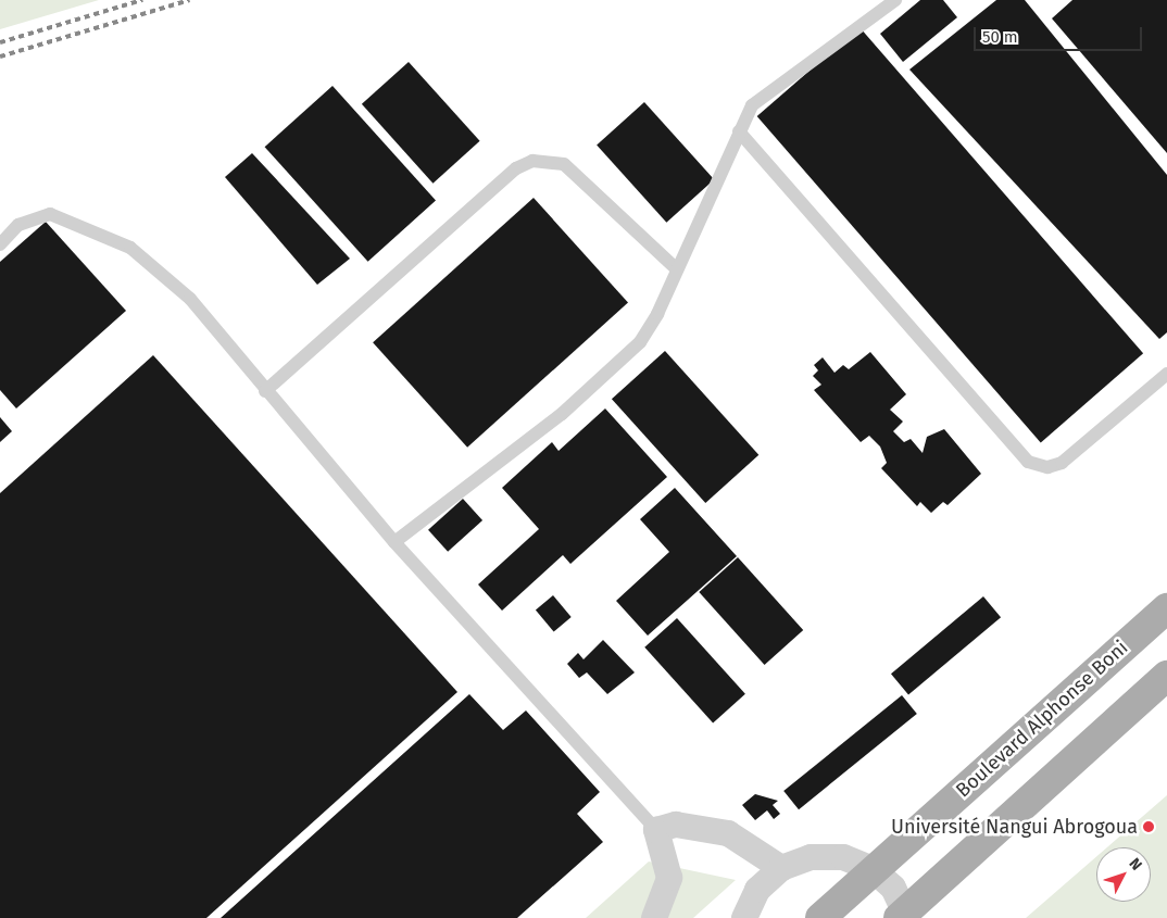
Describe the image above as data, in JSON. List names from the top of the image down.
{
  "streets": {
    "main road": ["Boulevard Alphonse Boni"]
  },
  "places": ["Université Nangui Abrogoua"],
  "scale_bar": "50 m",
  "north": "top right"
}
